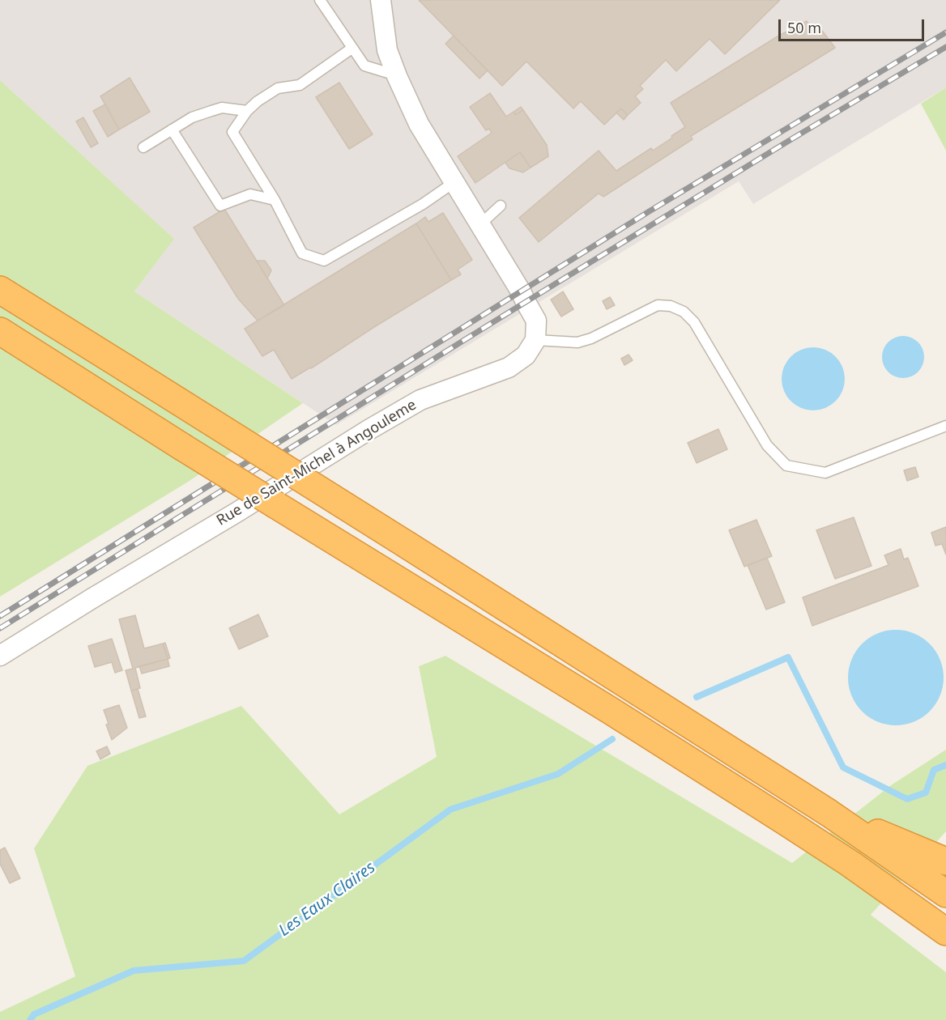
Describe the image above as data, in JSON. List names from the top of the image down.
{
  "streets": {
    "street": ["Rue de Saint-Michel à Angouleme"]
  },
  "water": ["Les Eaux Claires"],
  "scale_bar": "50 m"
}
